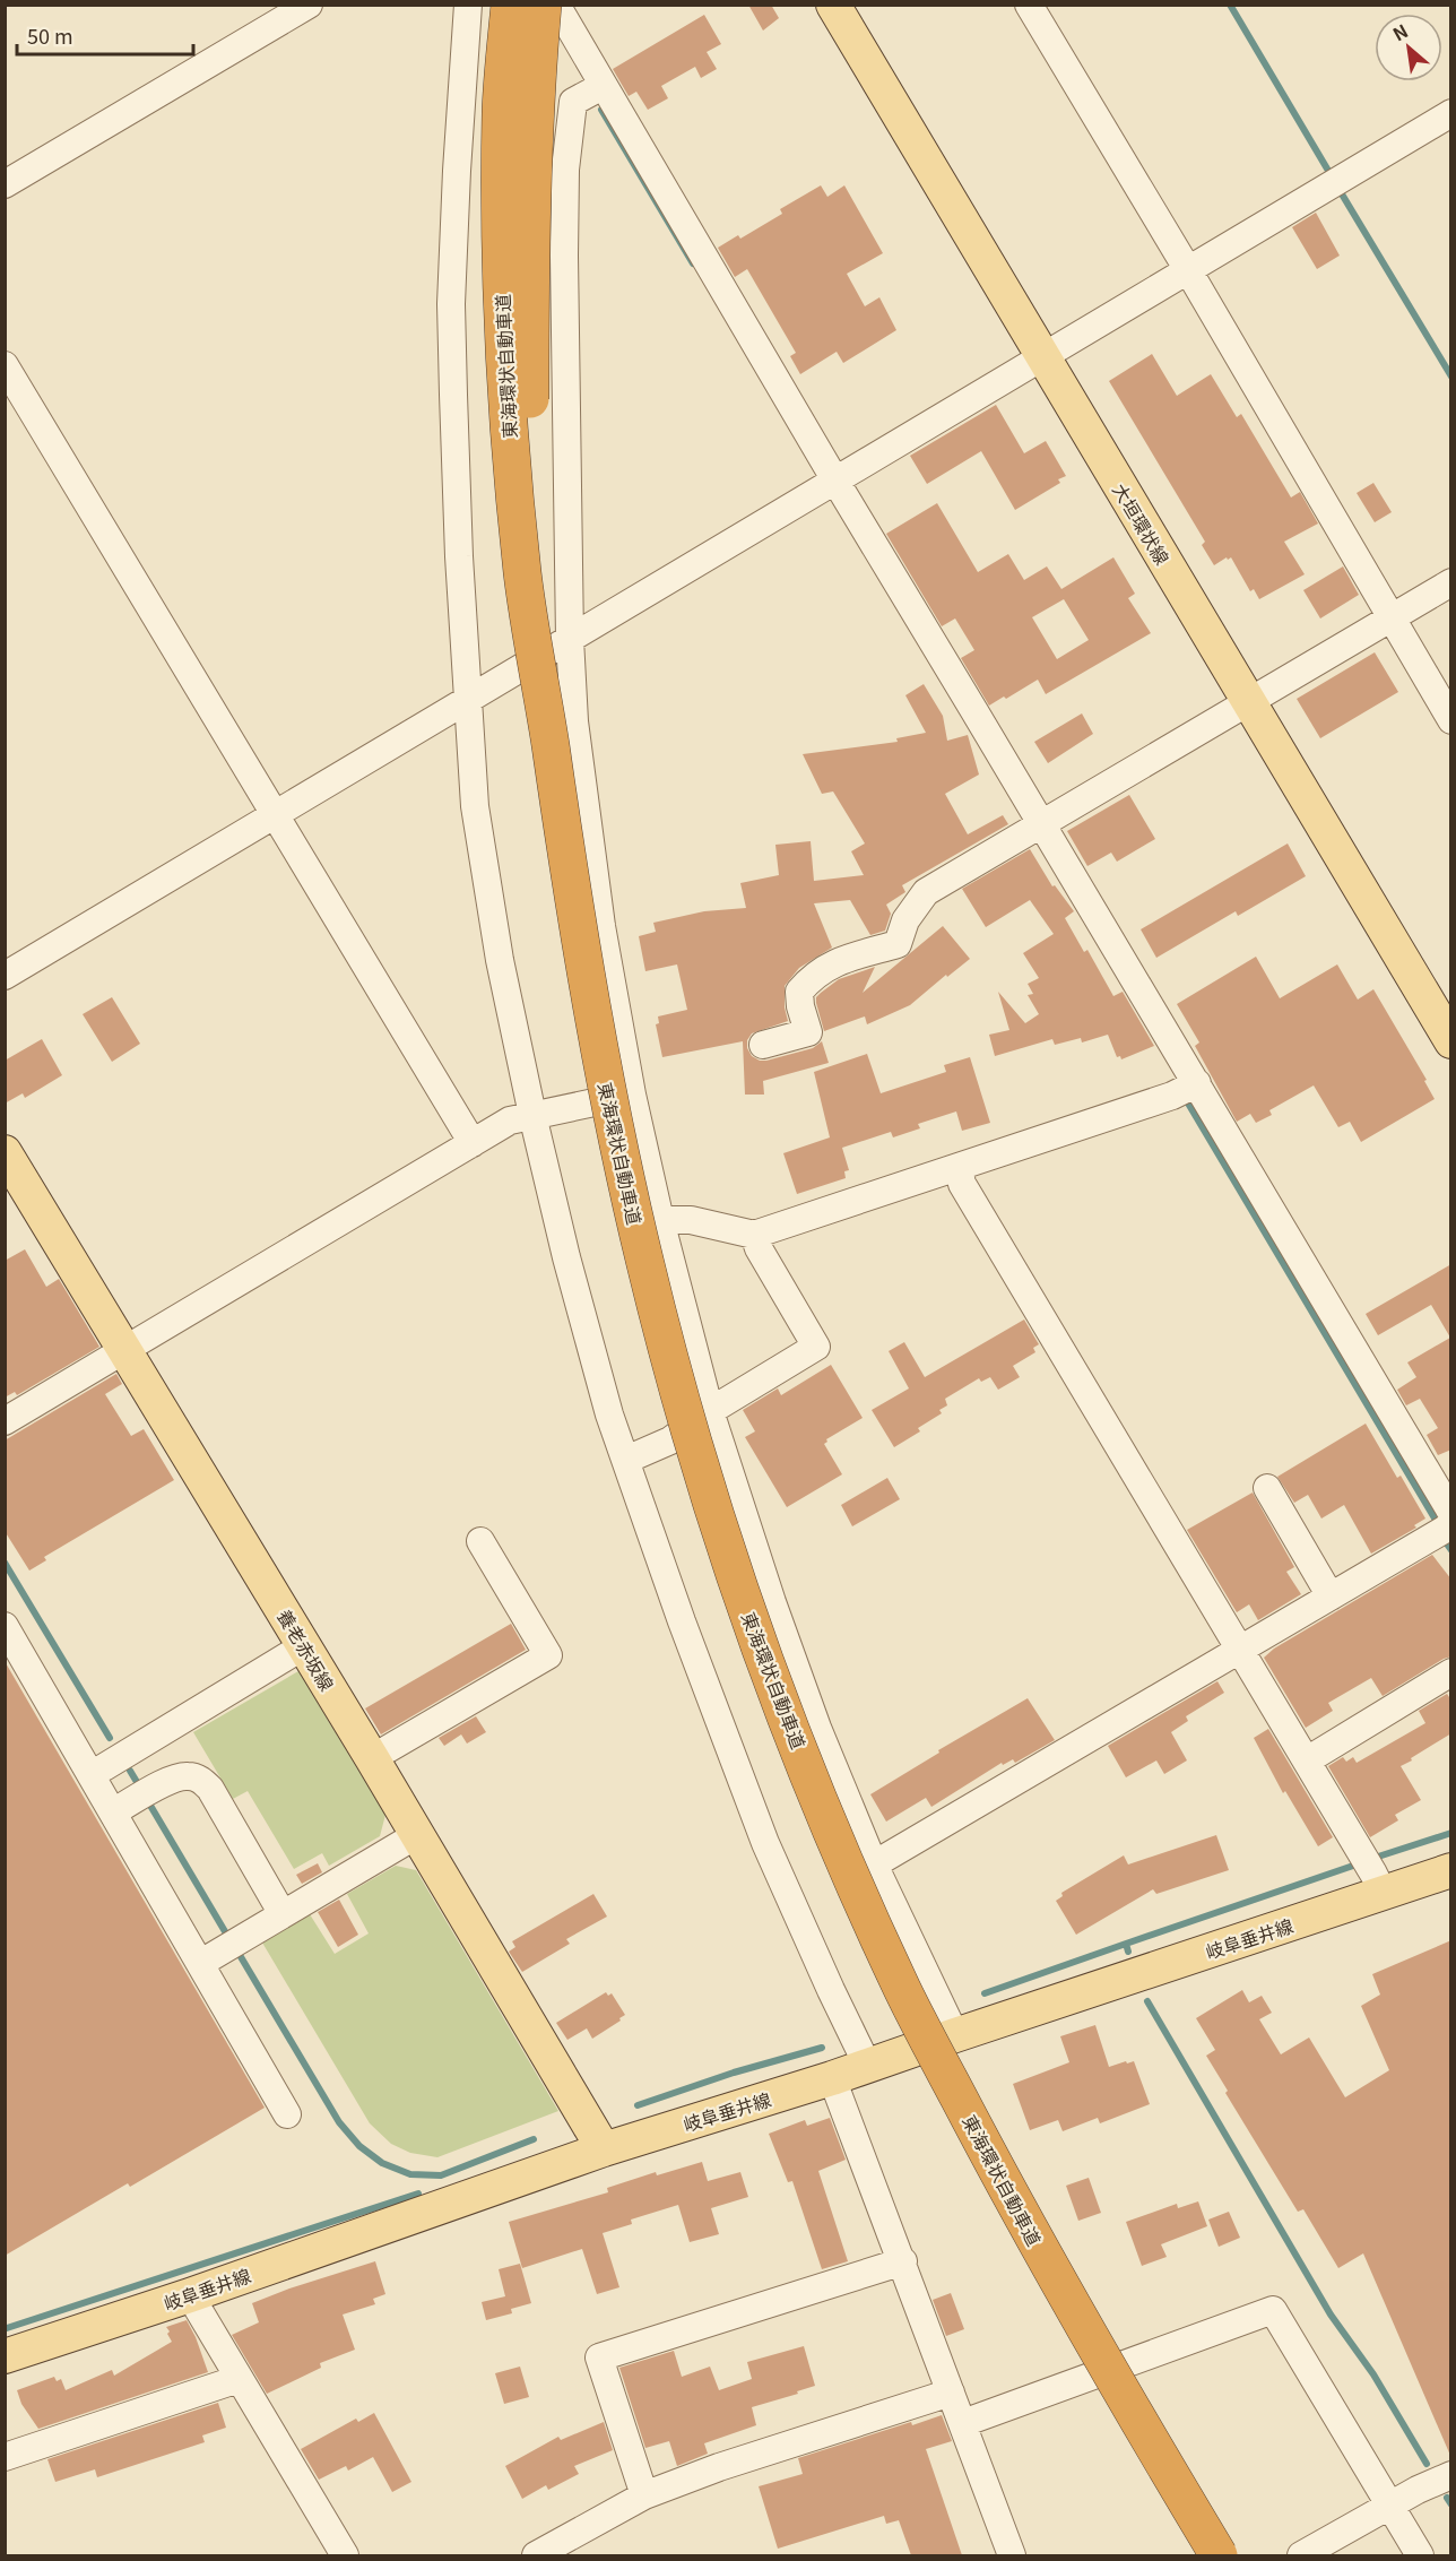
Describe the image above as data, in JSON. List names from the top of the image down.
{
  "streets": {
    "highway": ["東海環状自動車道"],
    "main road": ["大垣環状線", "養老赤坂線", "岐阜垂井線"]
  },
  "crossings": [
    ["養老赤坂線", "岐阜垂井線"]
  ],
  "scale_bar": "50 m",
  "north": "top left"
}
